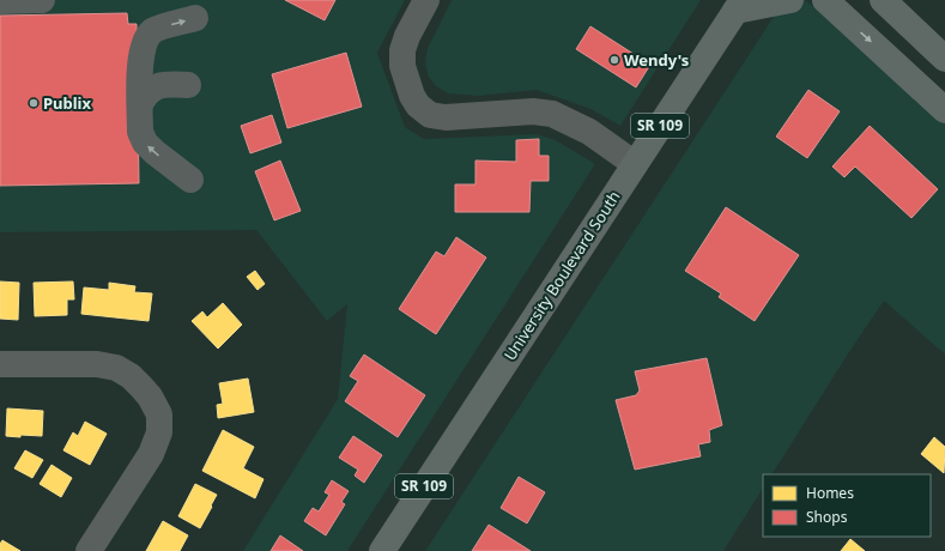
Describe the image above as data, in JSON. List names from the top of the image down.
{
  "streets": {
    "main road": ["SR 109", "University Boulevard South"]
  },
  "places": ["Wendy's", "Publix"],
  "legend": ["Homes", "Shops"]
}
